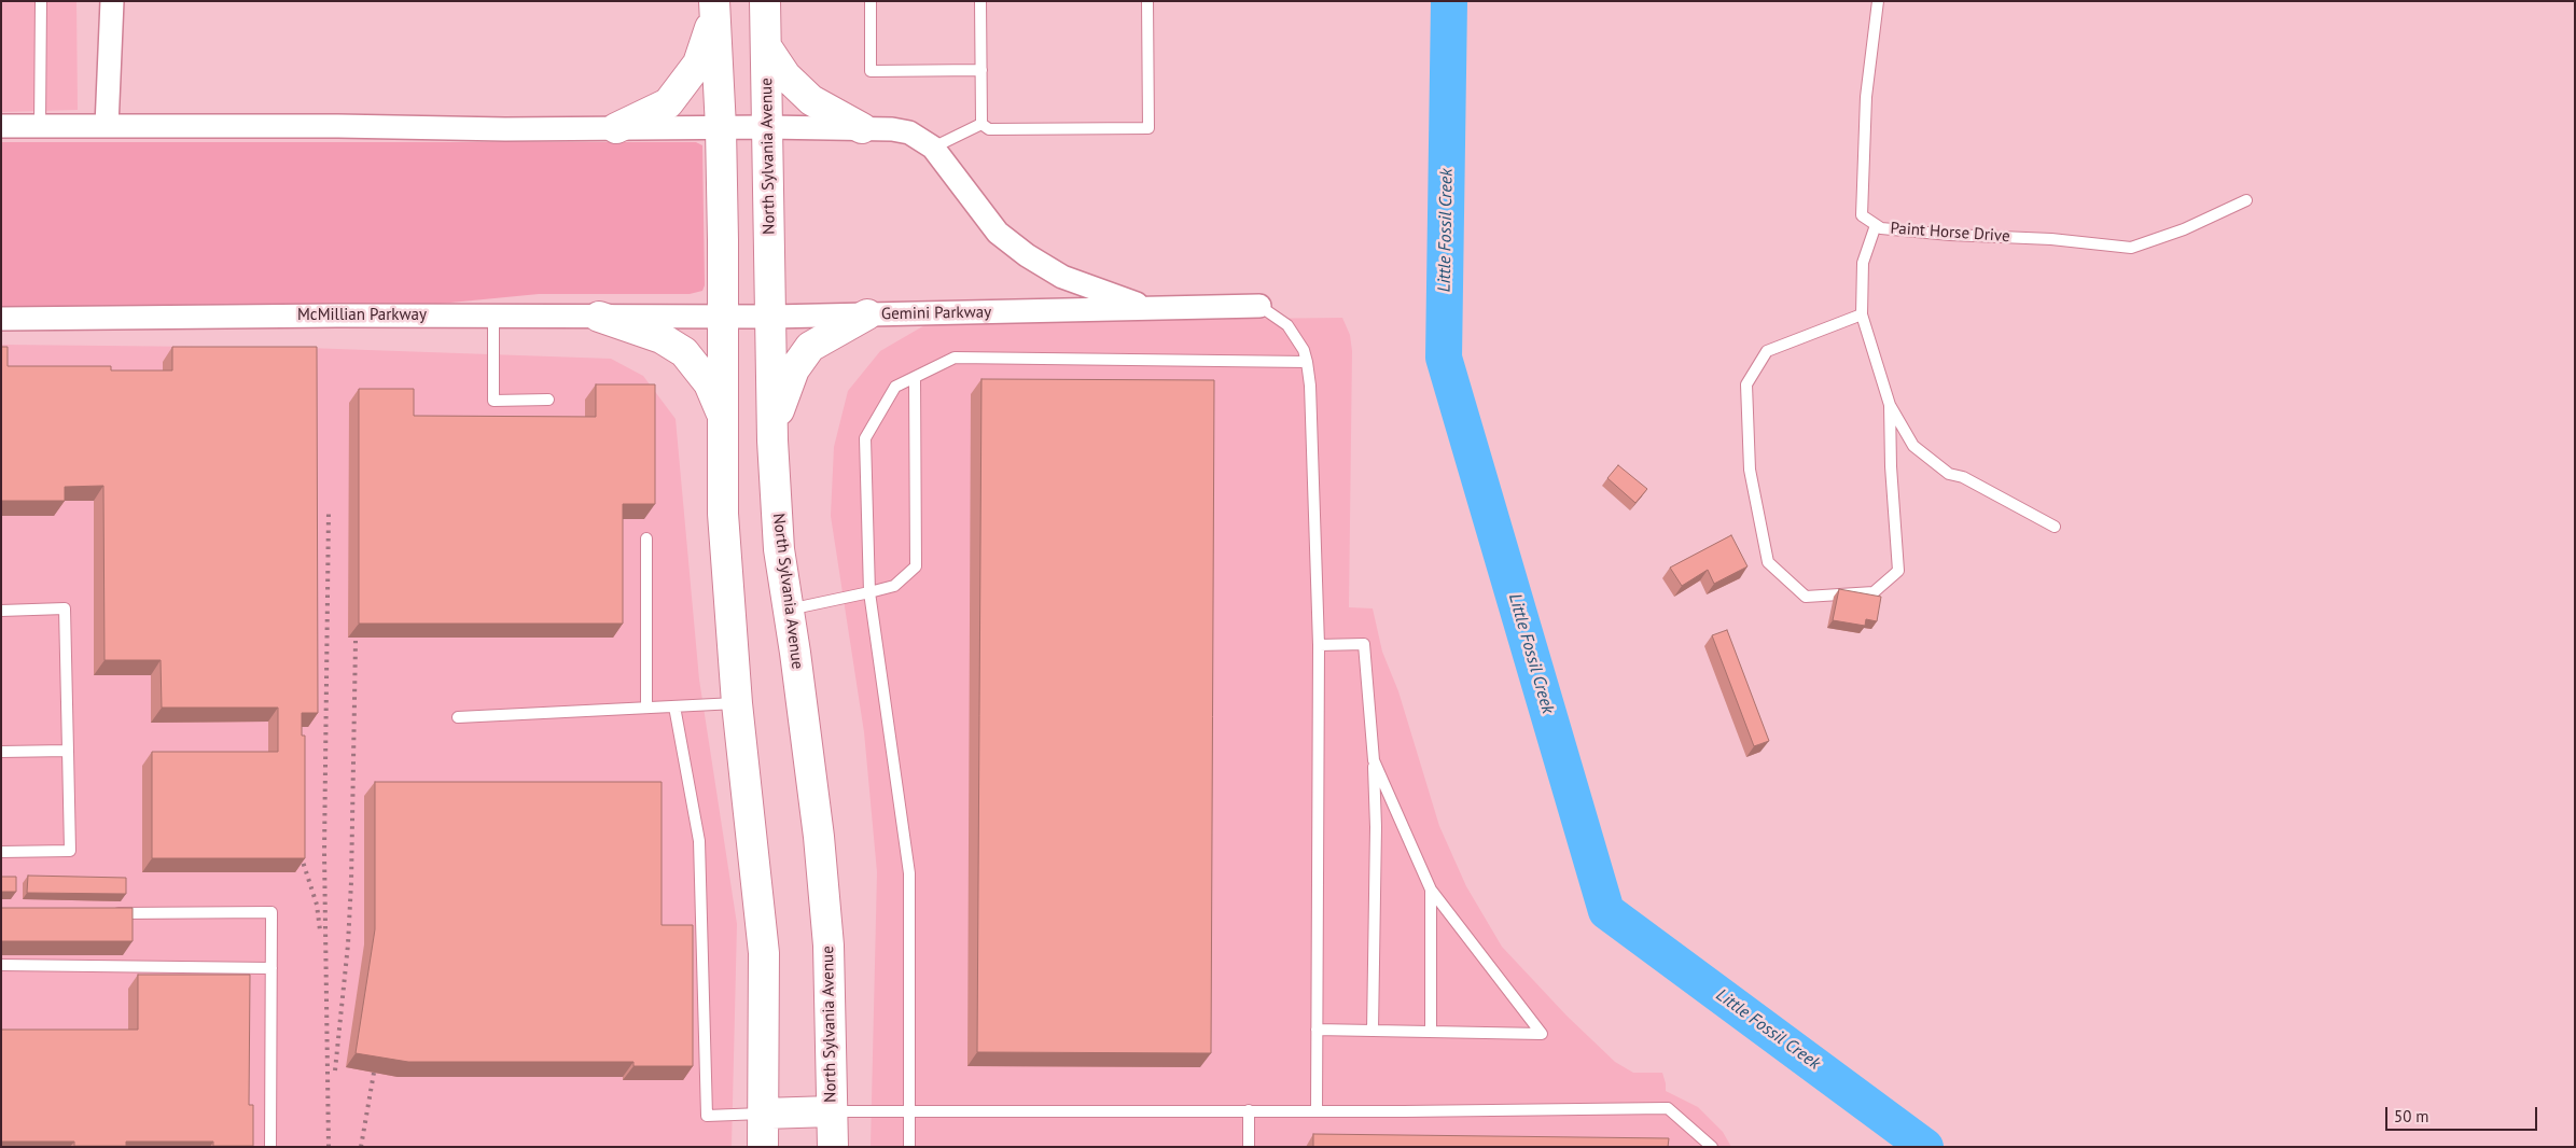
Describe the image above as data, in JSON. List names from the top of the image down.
{
  "streets": {
    "main road": ["North Sylvania Avenue"],
    "street": ["Gemini Parkway", "McMillian Parkway"],
    "lane": ["Paint Horse Drive"]
  },
  "crossings": [
    ["North Sylvania Avenue", "Gemini Parkway"],
    ["Gemini Parkway", "McMillian Parkway"]
  ],
  "water": ["Little Fossil Creek"],
  "scale_bar": "50 m"
}
